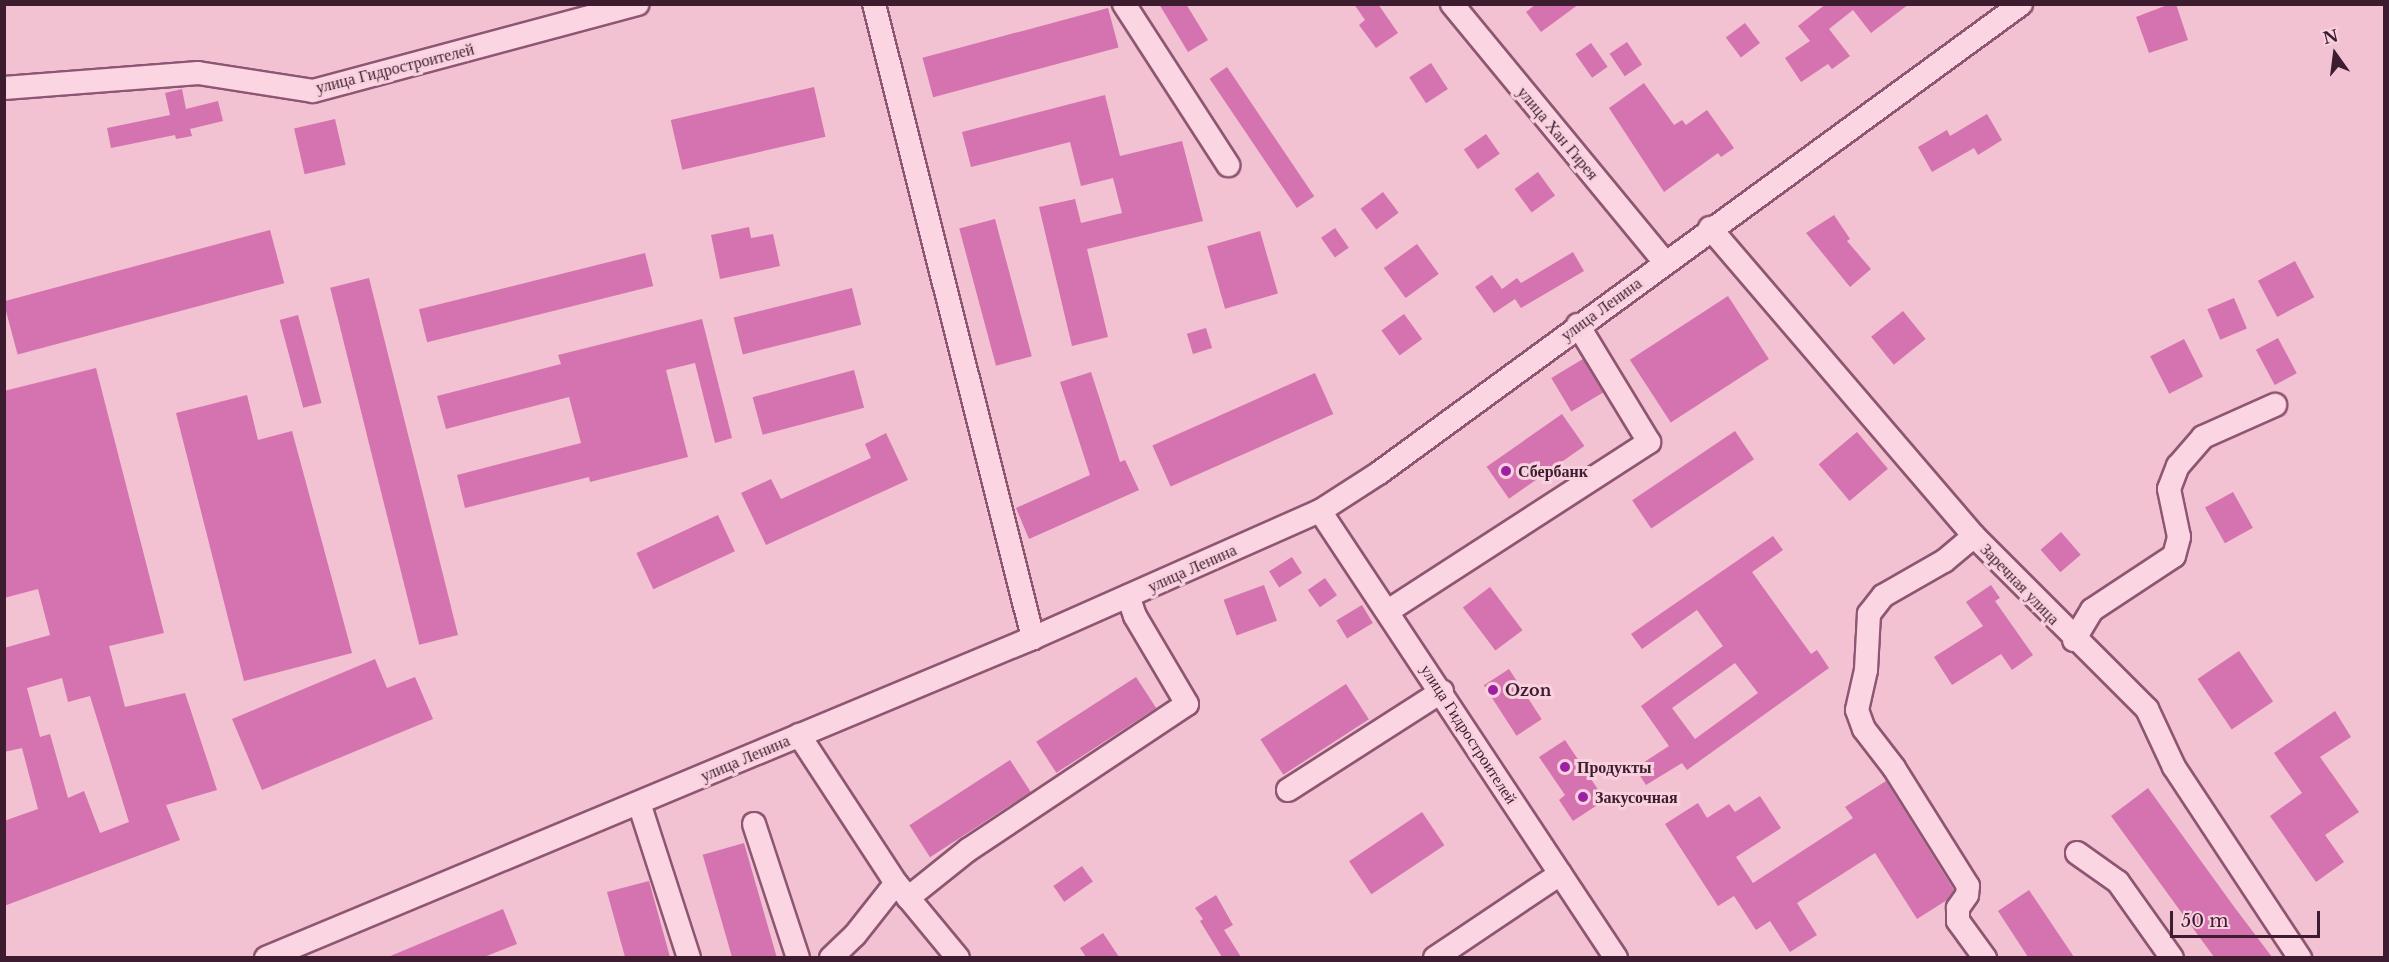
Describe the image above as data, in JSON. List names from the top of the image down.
{
  "streets": {
    "street": [
      "улица Гидростроителей",
      "улица Хан Гирея",
      "улица Ленина",
      "Заречная улица"
    ]
  },
  "crossings": [
    ["улица Гидростроителей", "улица Ленина"],
    ["улица Хан Гирея", "улица Ленина"],
    ["улица Ленина", "Заречная улица"]
  ],
  "places": [
    "Сбербанк",
    "Ozon",
    "Продукты",
    "Закусочная"
  ],
  "scale_bar": "50 m",
  "north": "top"
}
